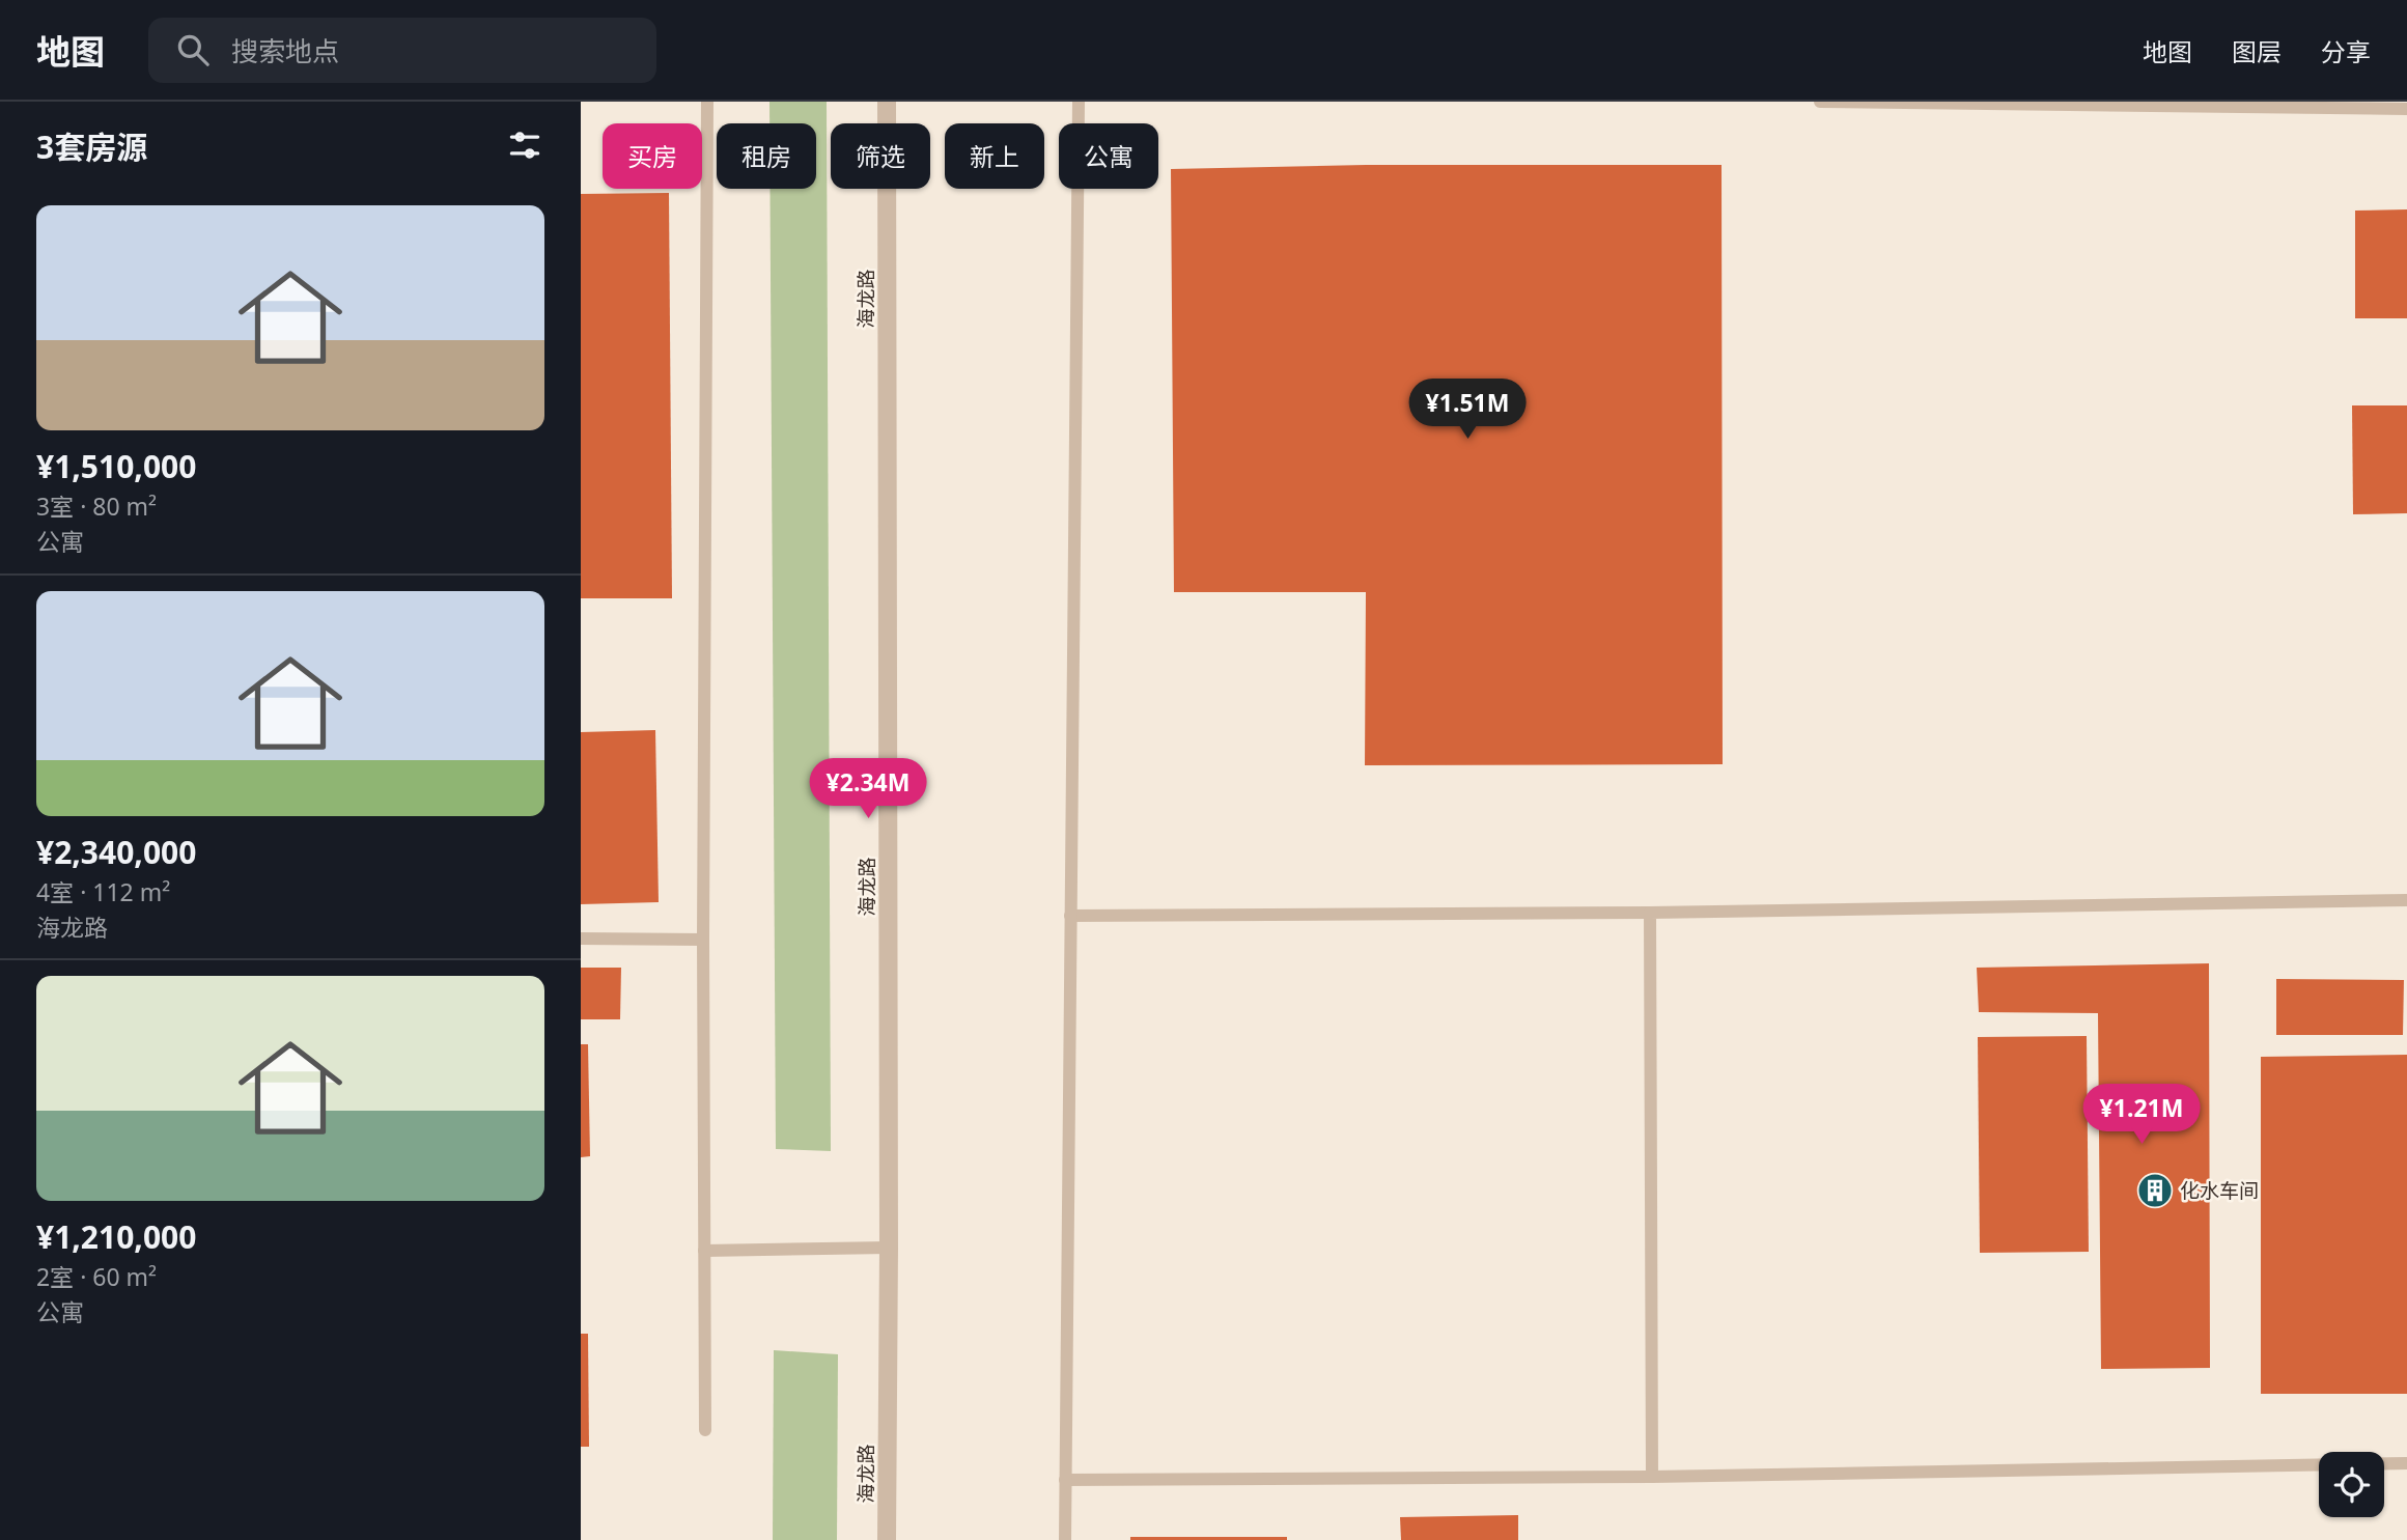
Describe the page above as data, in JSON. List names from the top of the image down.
{
  "streets": {
    "street": ["海龙路"]
  },
  "places": {
    "building": ["化水车间"]
  },
  "page": {
    "header": "地图",
    "search": "搜索地点",
    "nav": ["地图", "图层", "分享"],
    "heading": "3套房源",
    "chip": [
      "买房",
      "租房",
      "筛选",
      "新上",
      "公寓"
    ],
    "list": [
      {
        "name": "¥1,510,000",
        "note": "3室 · 80 m² · 公寓"
      },
      {
        "name": "¥2,340,000",
        "note": "4室 · 112 m² · 海龙路"
      },
      {
        "name": "¥1,210,000",
        "note": "2室 · 60 m² · 公寓"
      }
    ],
    "price": ["¥1.51M", "¥2.34M", "¥1.21M"]
  }
}
